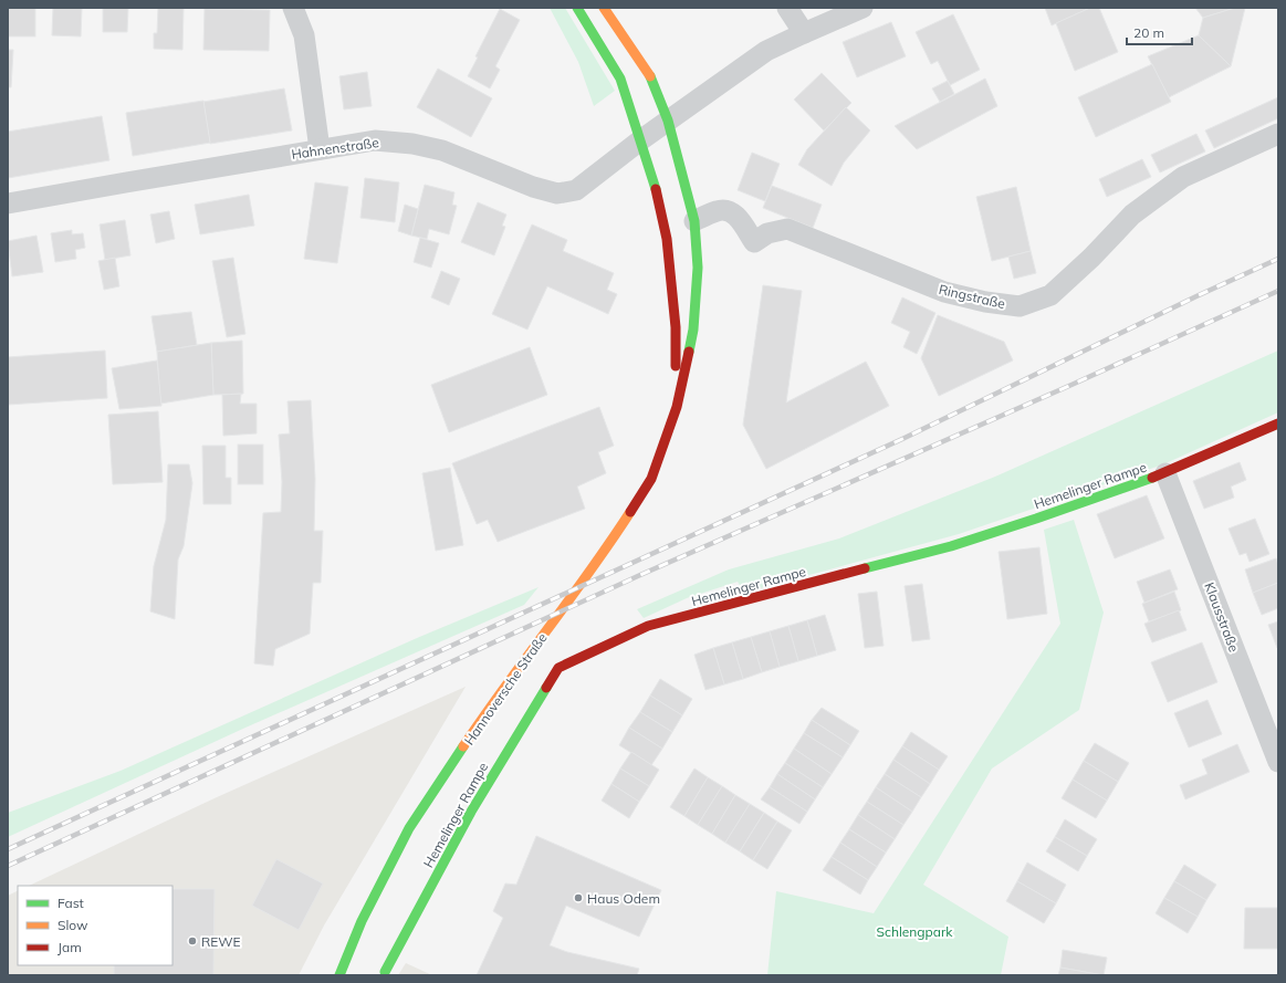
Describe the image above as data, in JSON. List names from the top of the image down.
{
  "streets": {
    "main road": ["Hemelinger Rampe", "Hannoversche Straße"],
    "street": ["Hahnenstraße", "Ringstraße", "Klausstraße"]
  },
  "crossings": [
    ["Hahnenstraße", "Hannoversche Straße"],
    ["Ringstraße", "Hannoversche Straße"],
    ["Hemelinger Rampe", "Klausstraße"]
  ],
  "parks": ["Schlengpark"],
  "places": ["Haus Odem", "REWE"],
  "legend": ["Fast", "Slow", "Jam"],
  "scale_bar": "20 m"
}
